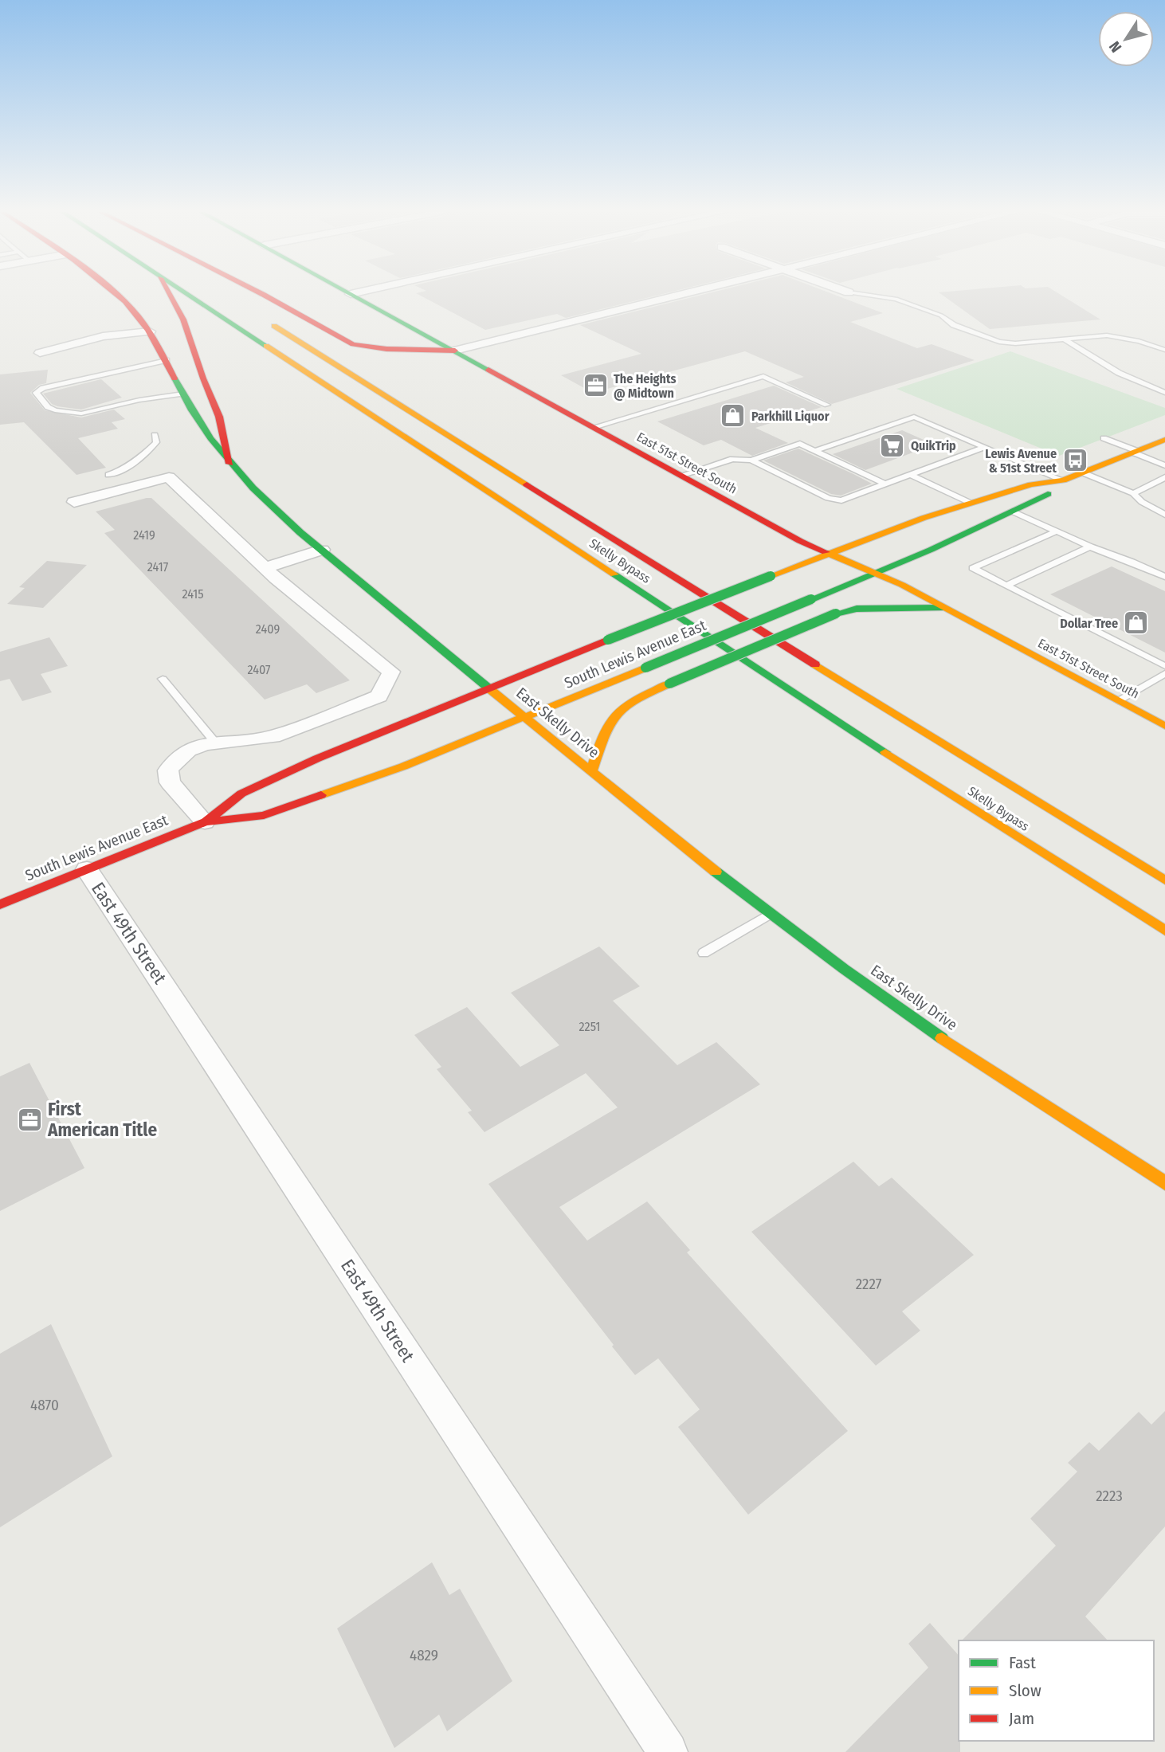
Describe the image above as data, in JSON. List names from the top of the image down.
{
  "streets": {
    "main road": [
      "East 51st Street South",
      "Skelly Bypass",
      "South Lewis Avenue East",
      "East Skelly Drive"
    ],
    "street": ["East 49th Street"]
  },
  "crossings": [
    ["East 51st Street South", "South Lewis Avenue East"],
    ["South Lewis Avenue East", "East Skelly Drive"],
    ["South Lewis Avenue East", "East 49th Street"]
  ],
  "places": {
    "office": ["The Heights @ Midtown", "First American Title"],
    "shop": ["Parkhill Liquor", "Dollar Tree"],
    "supermarket": ["QuikTrip"],
    "bus stop": ["Lewis Avenue & 51st Street"]
  },
  "house_numbers": [
    "2419",
    "2417",
    "2415",
    "2409",
    "2407",
    "2251",
    "2227",
    "4870",
    "2223",
    "4829"
  ],
  "legend": ["Fast", "Slow", "Jam"],
  "north": "bottom left"
}
